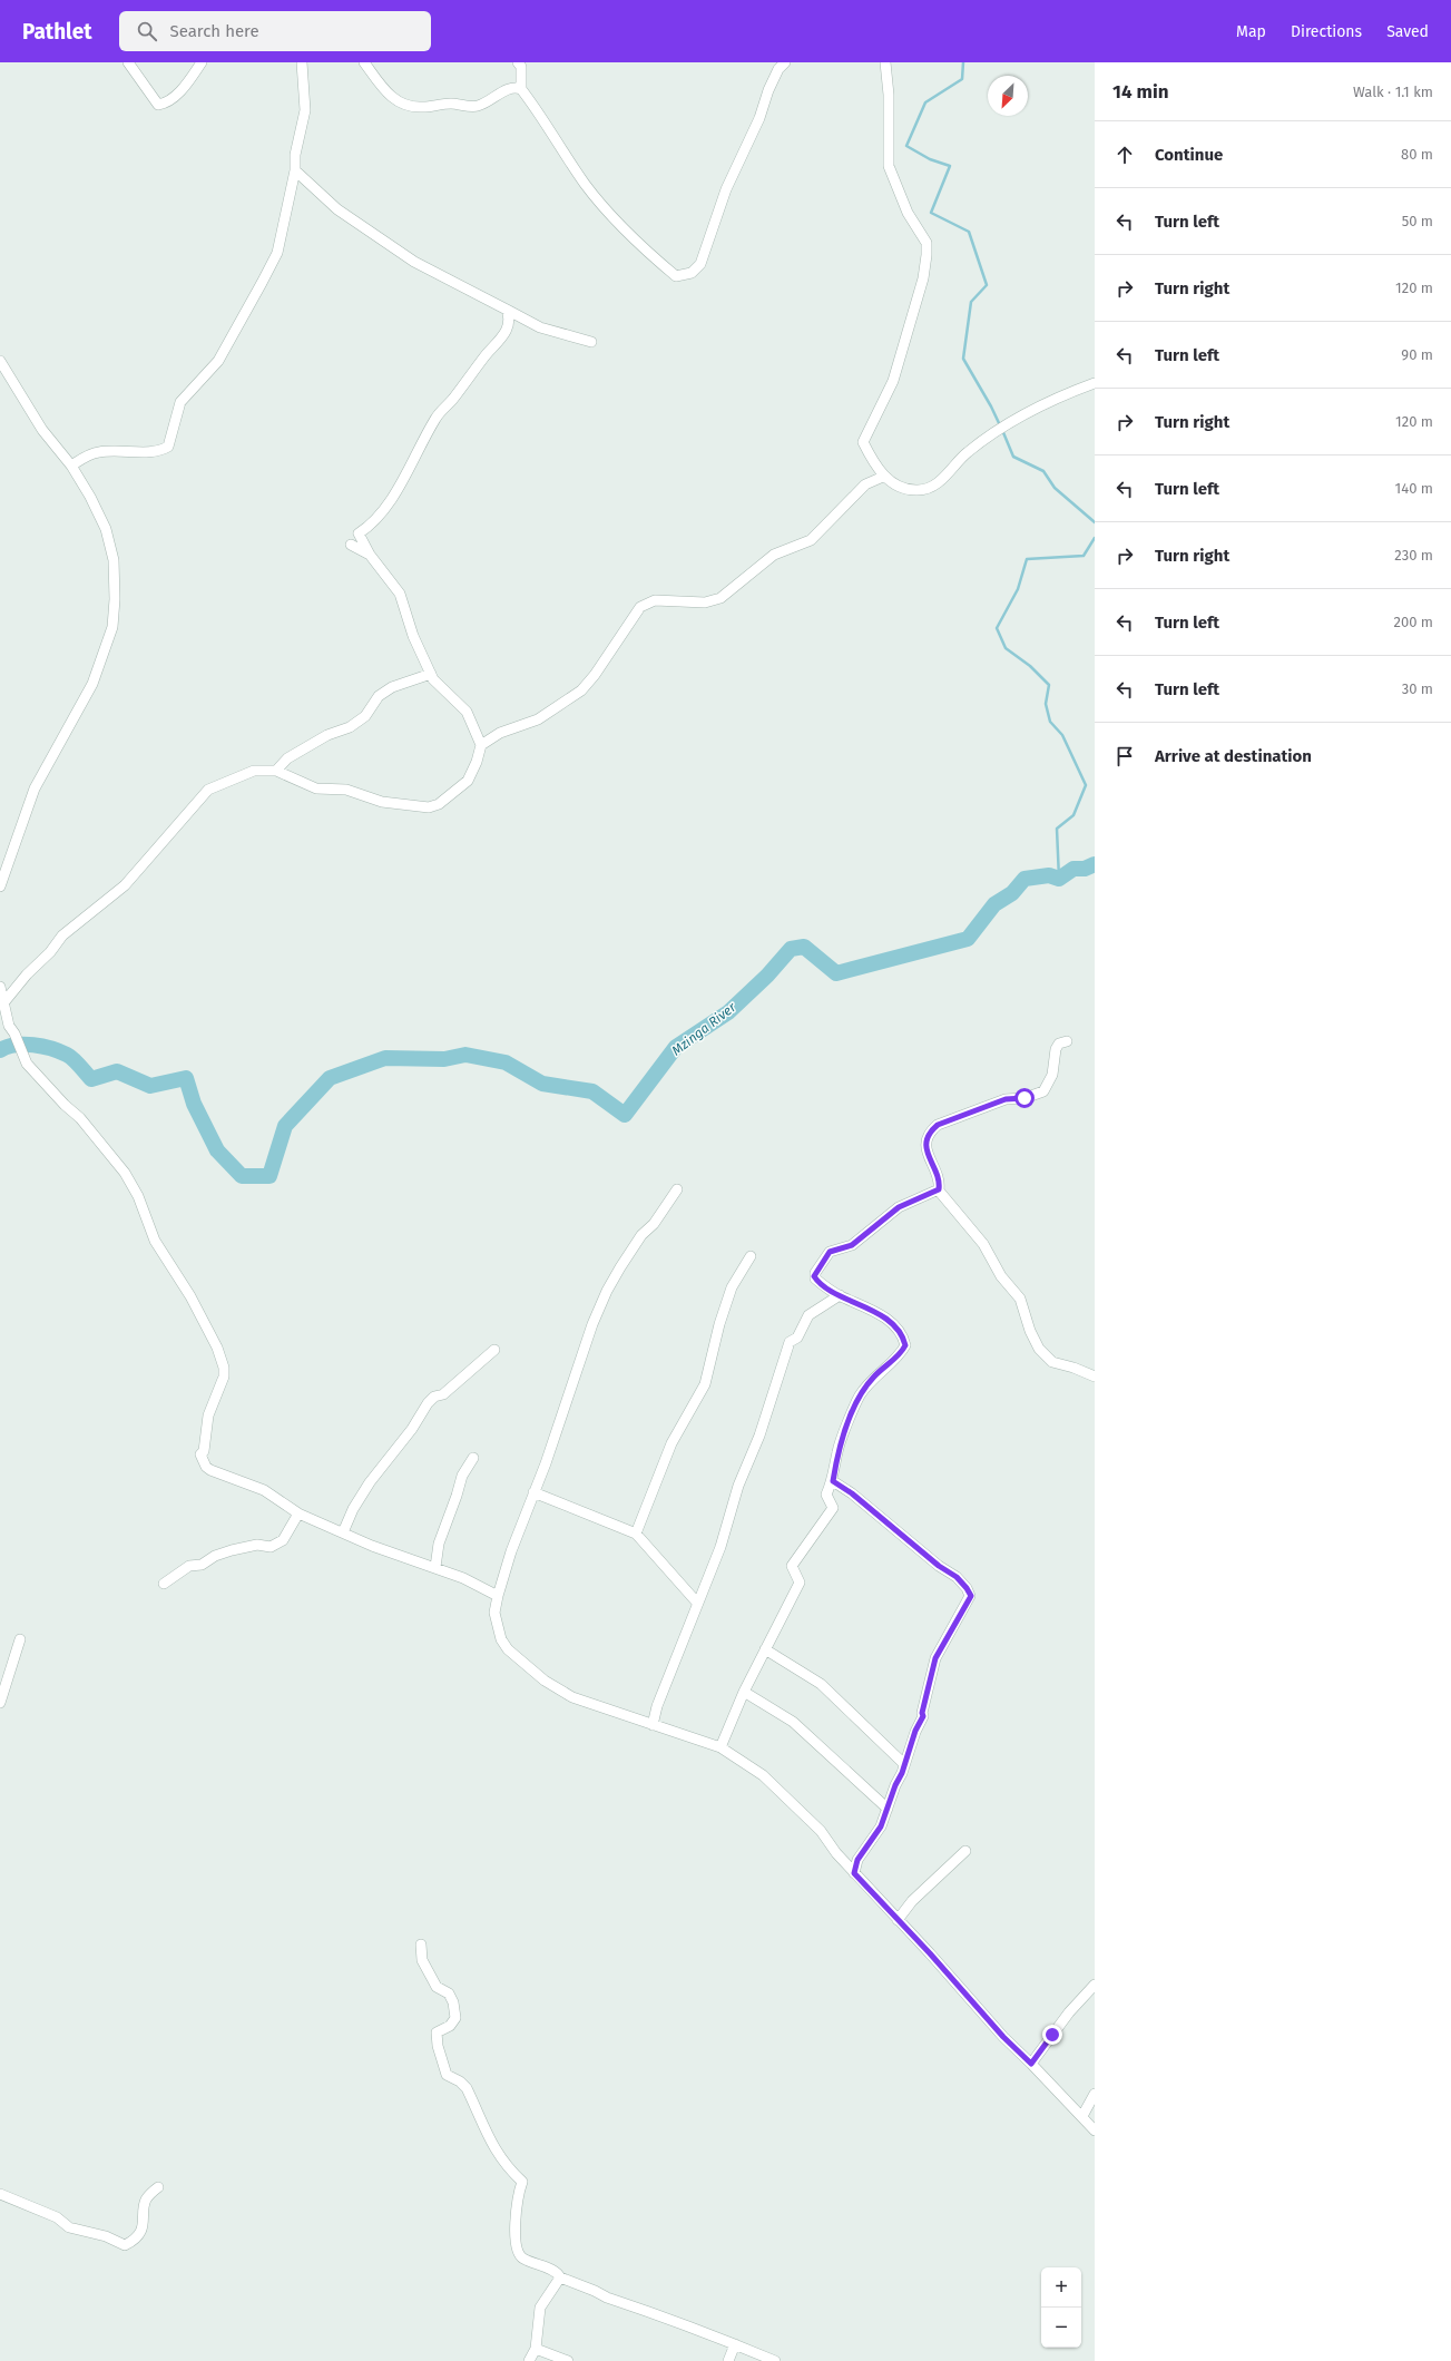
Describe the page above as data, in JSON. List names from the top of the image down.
{
  "water": ["Mzinga River"],
  "north": "bottom left",
  "page": {
    "header": "Pathlet",
    "search": "Search here",
    "nav": ["Map", "Directions", "Saved"],
    "heading": ["14 min", "Walk · 1.1 km"],
    "list": [
      ["Continue", "80 m"],
      ["Turn left", "50 m"],
      ["Turn right", "120 m"],
      ["Turn left", "90 m"],
      ["Turn right", "120 m"],
      ["Turn left", "140 m"],
      ["Turn right", "230 m"],
      ["Turn left", "200 m"],
      ["Turn left", "30 m"],
      "Arrive at destination"
    ],
    "map_buttons": ["+", "−"]
  }
}
